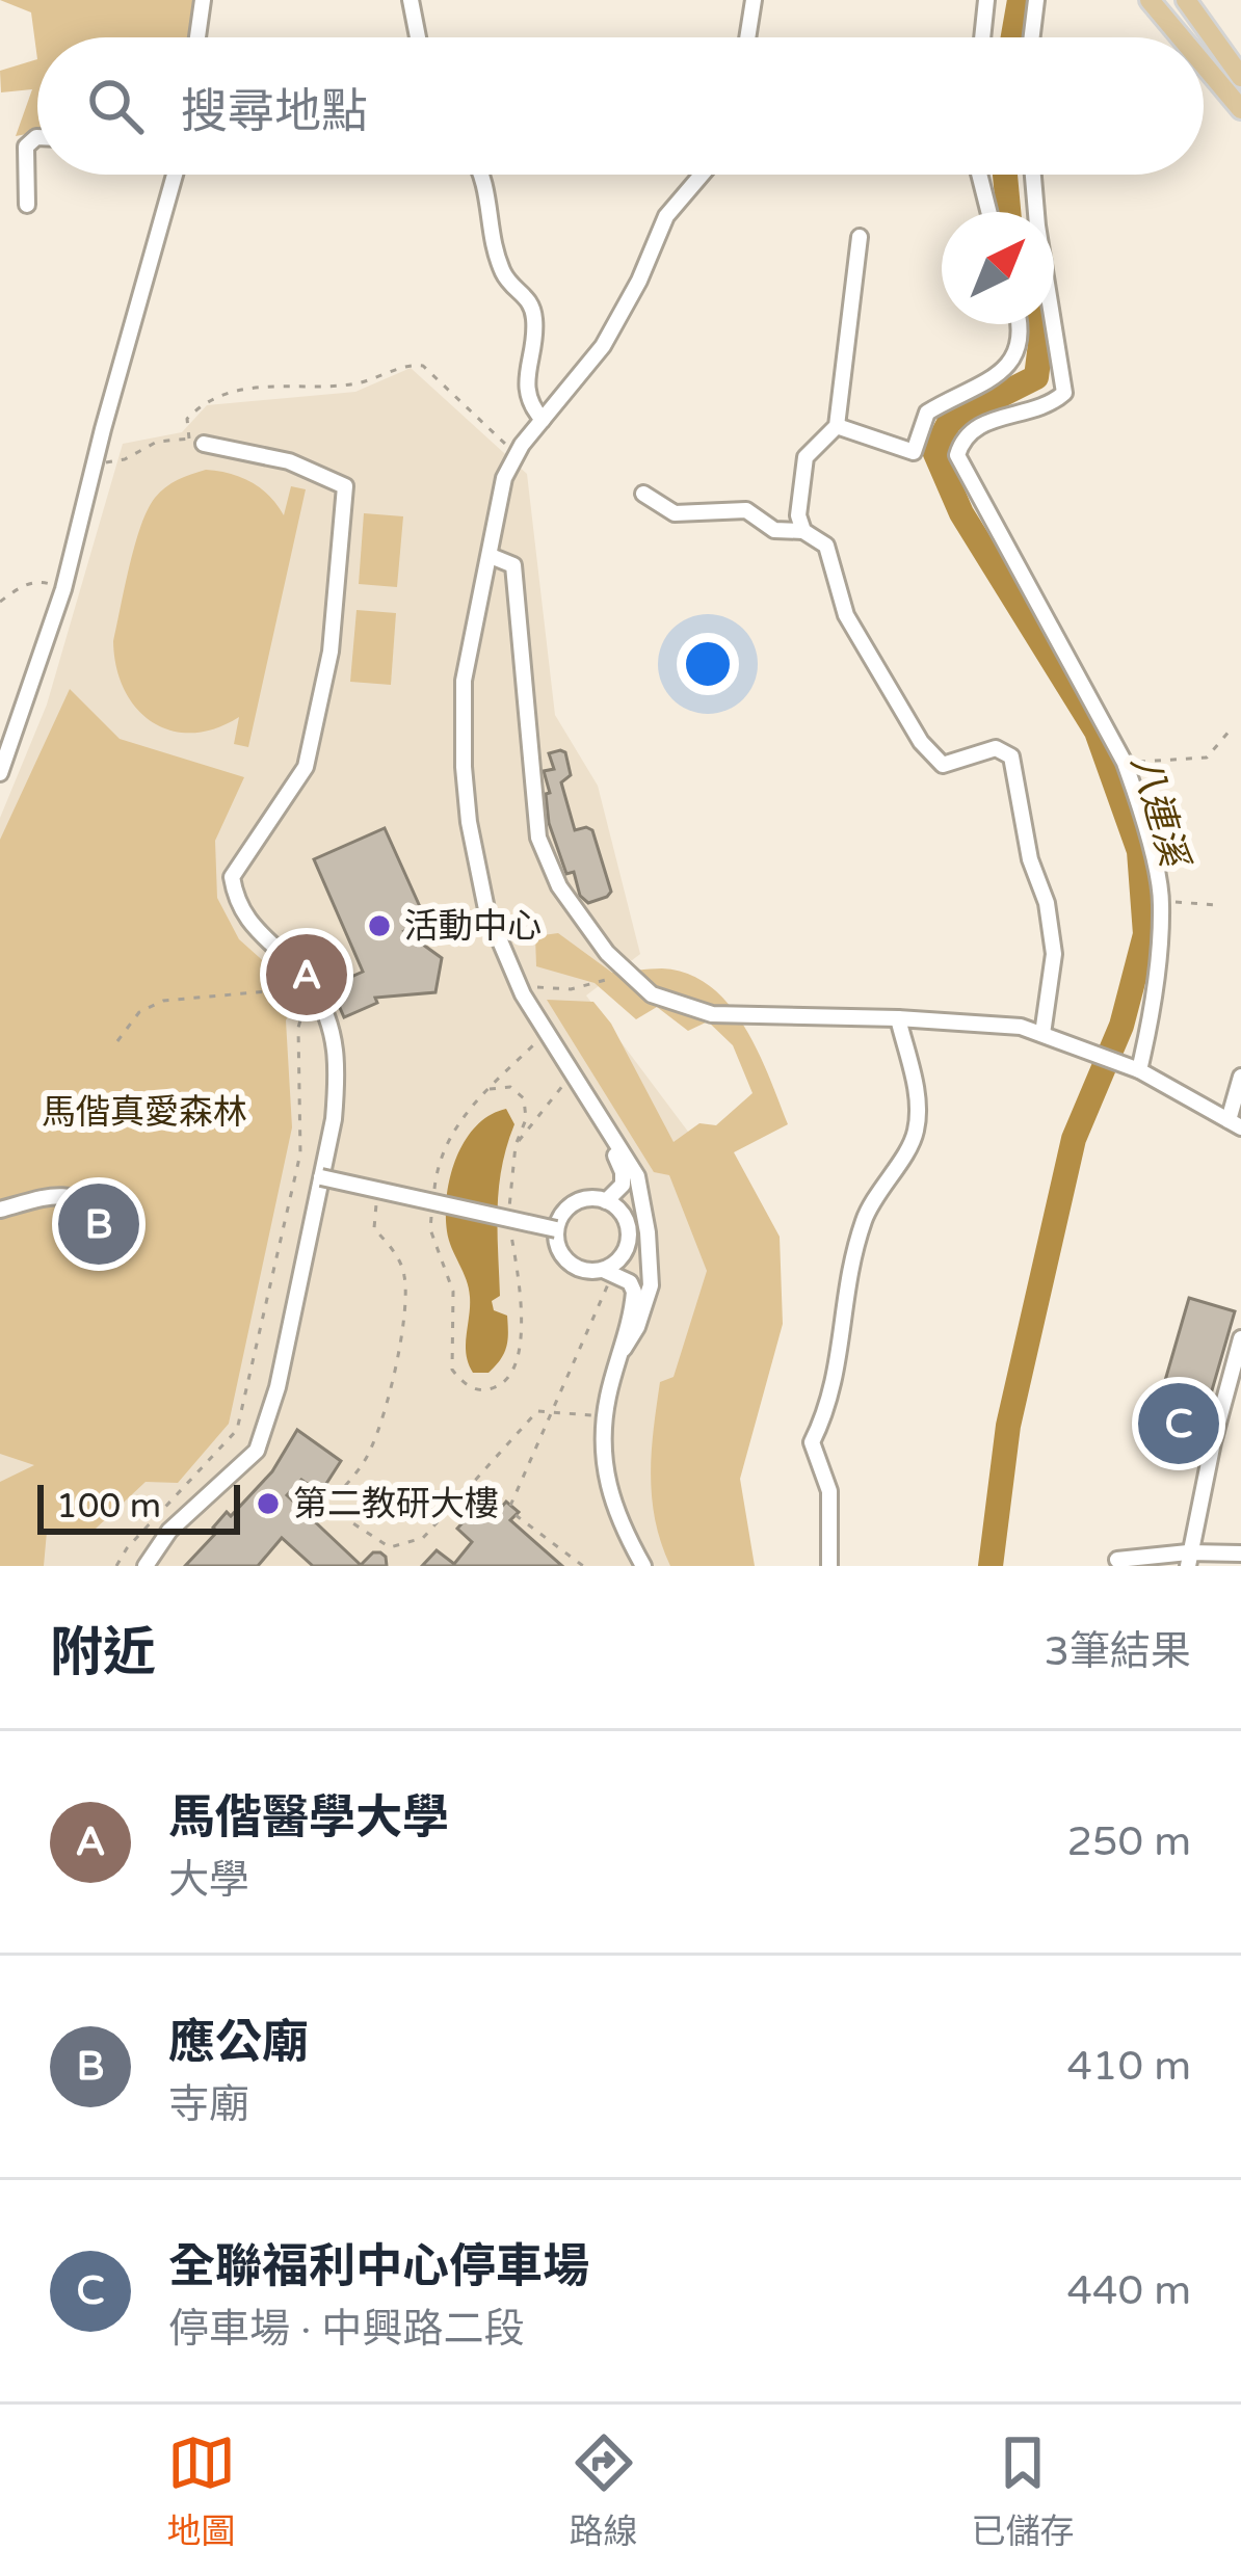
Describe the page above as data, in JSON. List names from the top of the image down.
{
  "water": ["八連溪"],
  "parks": ["馬偕真愛森林"],
  "places": ["活動中心", "第二教研大樓"],
  "scale_bar": "100 m",
  "north": "top right",
  "page": {
    "search": "搜尋地點",
    "pins": ["A", "B", "C"],
    "scale": "100 m",
    "heading": ["附近", "3筆結果"],
    "list": [
      {
        "mark": "A",
        "name": "馬偕醫學大學",
        "note": "大學",
        "value": "250 m"
      },
      {
        "mark": "B",
        "name": "應公廟",
        "note": "寺廟",
        "value": "410 m"
      },
      {
        "mark": "C",
        "name": "全聯福利中心停車場",
        "note": "停車場 · 中興路二段",
        "value": "440 m"
      }
    ],
    "nav": ["地圖", "路線", "已儲存"]
  }
}
